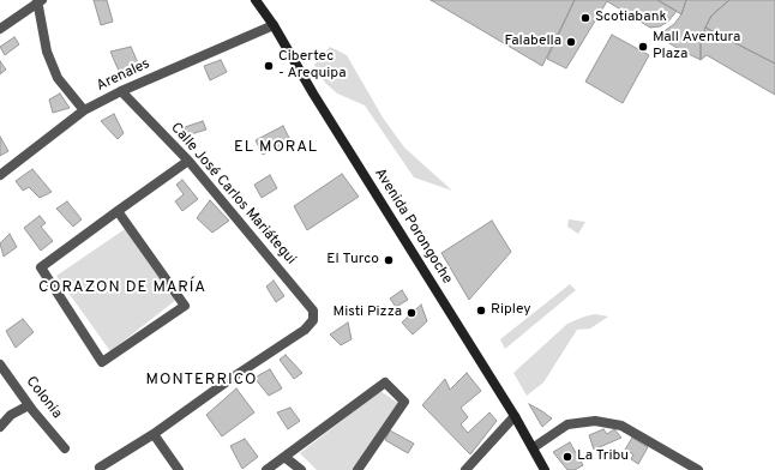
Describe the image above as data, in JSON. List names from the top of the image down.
{
  "streets": {
    "main road": ["Avenida Porongoche"],
    "street": ["Arenales", "Calle José Carlos Mariátegui", "Colonia"]
  },
  "crossings": [
    ["Arenales", "Calle José Carlos Mariátegui"],
    ["Arenales", "Avenida Porongoche"]
  ],
  "districts": ["EL MORAL", "CORAZON DE MARÍA", "MONTERRICO"],
  "places": [
    "Scotiabank",
    "Falabella",
    "Mall Aventura Plaza",
    "Cibertec - Arequipa",
    "El Turco",
    "Ripley",
    "Misti Pizza",
    "La Tribu"
  ]
}
